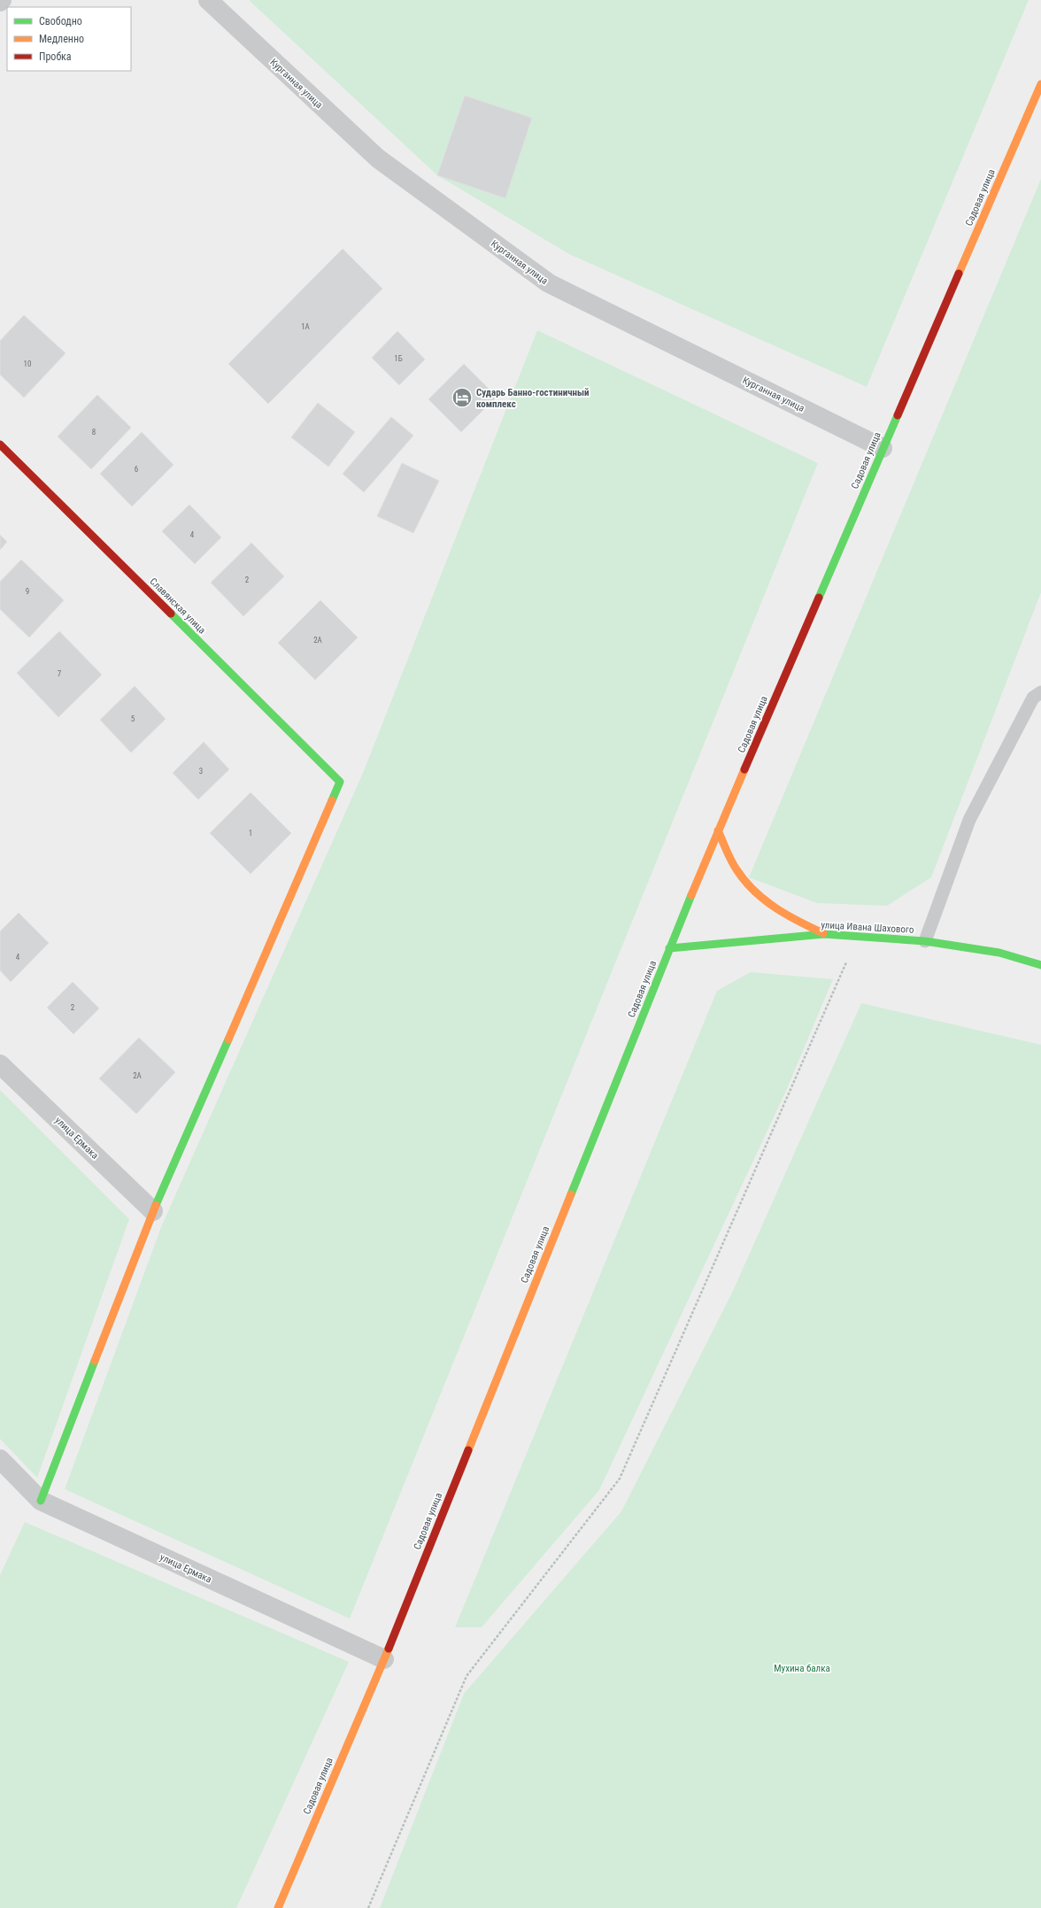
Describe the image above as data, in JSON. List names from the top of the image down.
{
  "streets": {
    "main road": ["Садовая улица", "Славянская улица", "улица Ивана Шахового"],
    "street": ["Курганная улица", "улица Ермака"]
  },
  "crossings": [
    ["Курганная улица", "Садовая улица"],
    ["Садовая улица", "улица Ивана Шахового"],
    ["Садовая улица", "улица Ермака"],
    ["Славянская улица", "улица Ермака"]
  ],
  "parks": ["Мухина балка"],
  "places": {
    "hotel": ["Сударь Банно-гостиничный комплекс"]
  },
  "house_numbers": [
    "1А",
    "1Б",
    "10",
    "8",
    "6",
    "4",
    "2",
    "9",
    "2А",
    "7",
    "5",
    "3",
    "1",
    "4",
    "2",
    "2А"
  ],
  "legend": ["Свободно", "Медленно", "Пробка"]
}
